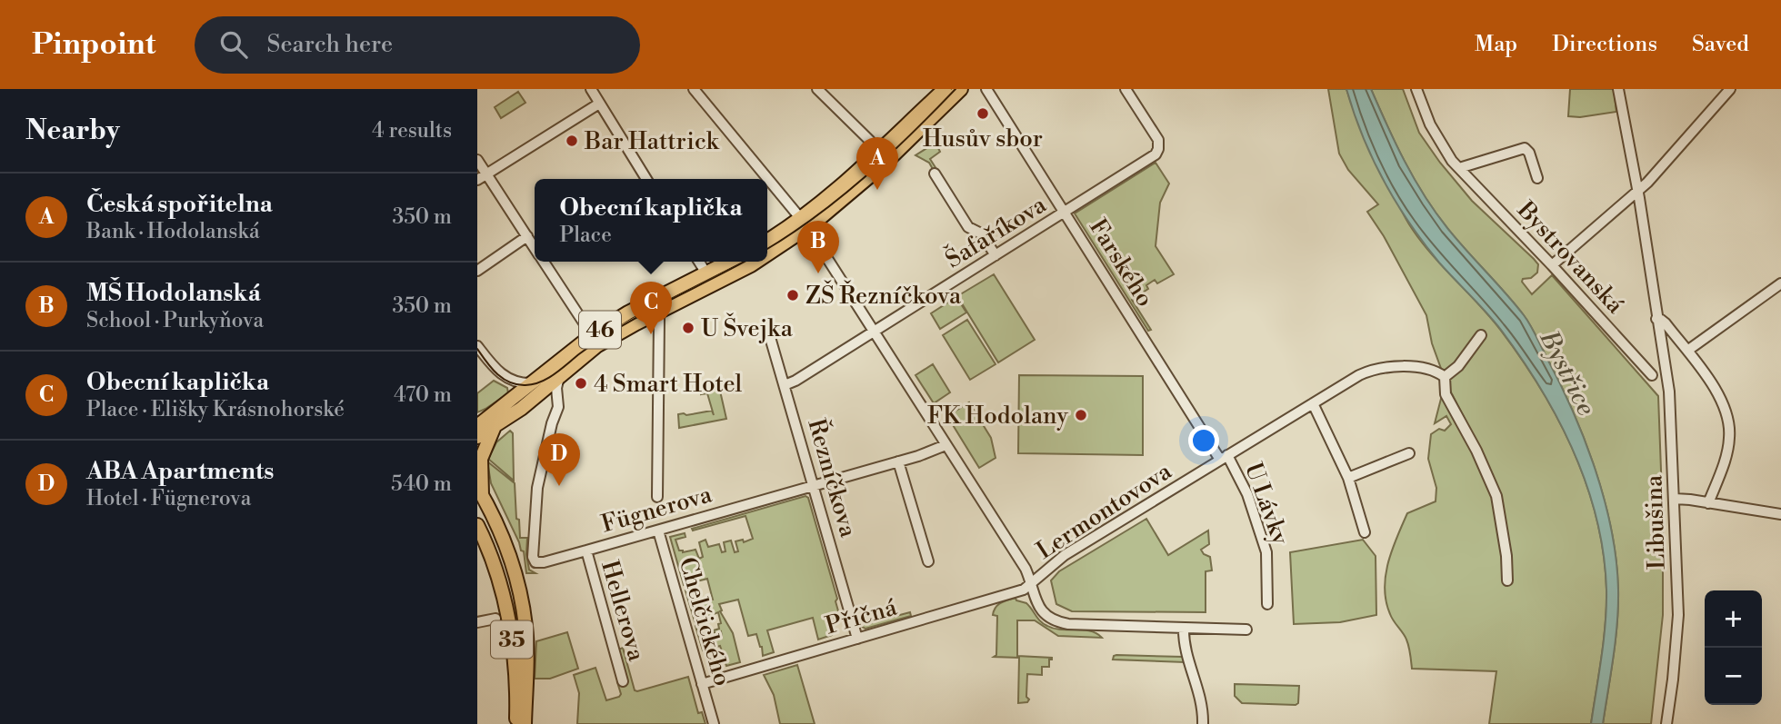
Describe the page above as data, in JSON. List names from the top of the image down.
{
  "streets": {
    "main road": ["46", "35"],
    "street": [
      "Šafaříkova",
      "Bystrovanská",
      "Farského",
      "Řezníčkova",
      "U Lávky",
      "Fügnerova",
      "Lermontovova",
      "Libušina",
      "Hellerova",
      "Příčná",
      "Chelčického"
    ]
  },
  "crossings": [
    ["Šafaříkova", "Farského"],
    ["Šafaříkova", "Řezníčkova"],
    ["Farského", "U Lávky"],
    ["Farského", "Lermontovova"],
    ["46", "Fügnerova"],
    ["Řezníčkova", "Fügnerova"],
    ["Řezníčkova", "Příčná"],
    ["U Lávky", "Lermontovova"],
    ["Fügnerova", "Hellerova"],
    ["Fügnerova", "Chelčického"],
    ["Lermontovova", "Příčná"],
    ["Příčná", "Chelčického"]
  ],
  "water": ["Bystřice"],
  "places": [
    "Husův sbor",
    "Bar Hattrick",
    "ZŠ Řezníčkova",
    "U Švejka",
    "4 Smart Hotel",
    "FK Hodolany"
  ],
  "page": {
    "header": "Pinpoint",
    "search": "Search here",
    "nav": ["Map", "Directions", "Saved"],
    "heading": ["Nearby", "4 results"],
    "pins": [
      "A",
      "B",
      "C",
      "D"
    ],
    "list": [
      {
        "mark": "A",
        "name": "Česká spořitelna",
        "note": "Bank · Hodolanská",
        "value": "350 m"
      },
      {
        "mark": "B",
        "name": "MŠ Hodolanská",
        "note": "School · Purkyňova",
        "value": "350 m"
      },
      {
        "mark": "C",
        "name": "Obecní kaplička",
        "note": "Place · Elišky Krásnohorské",
        "value": "470 m"
      },
      {
        "mark": "D",
        "name": "ABA Apartments",
        "note": "Hotel · Fügnerova",
        "value": "540 m"
      }
    ],
    "popup": ["Obecní kaplička", "Place"],
    "map_buttons": ["+", "−"]
  }
}
